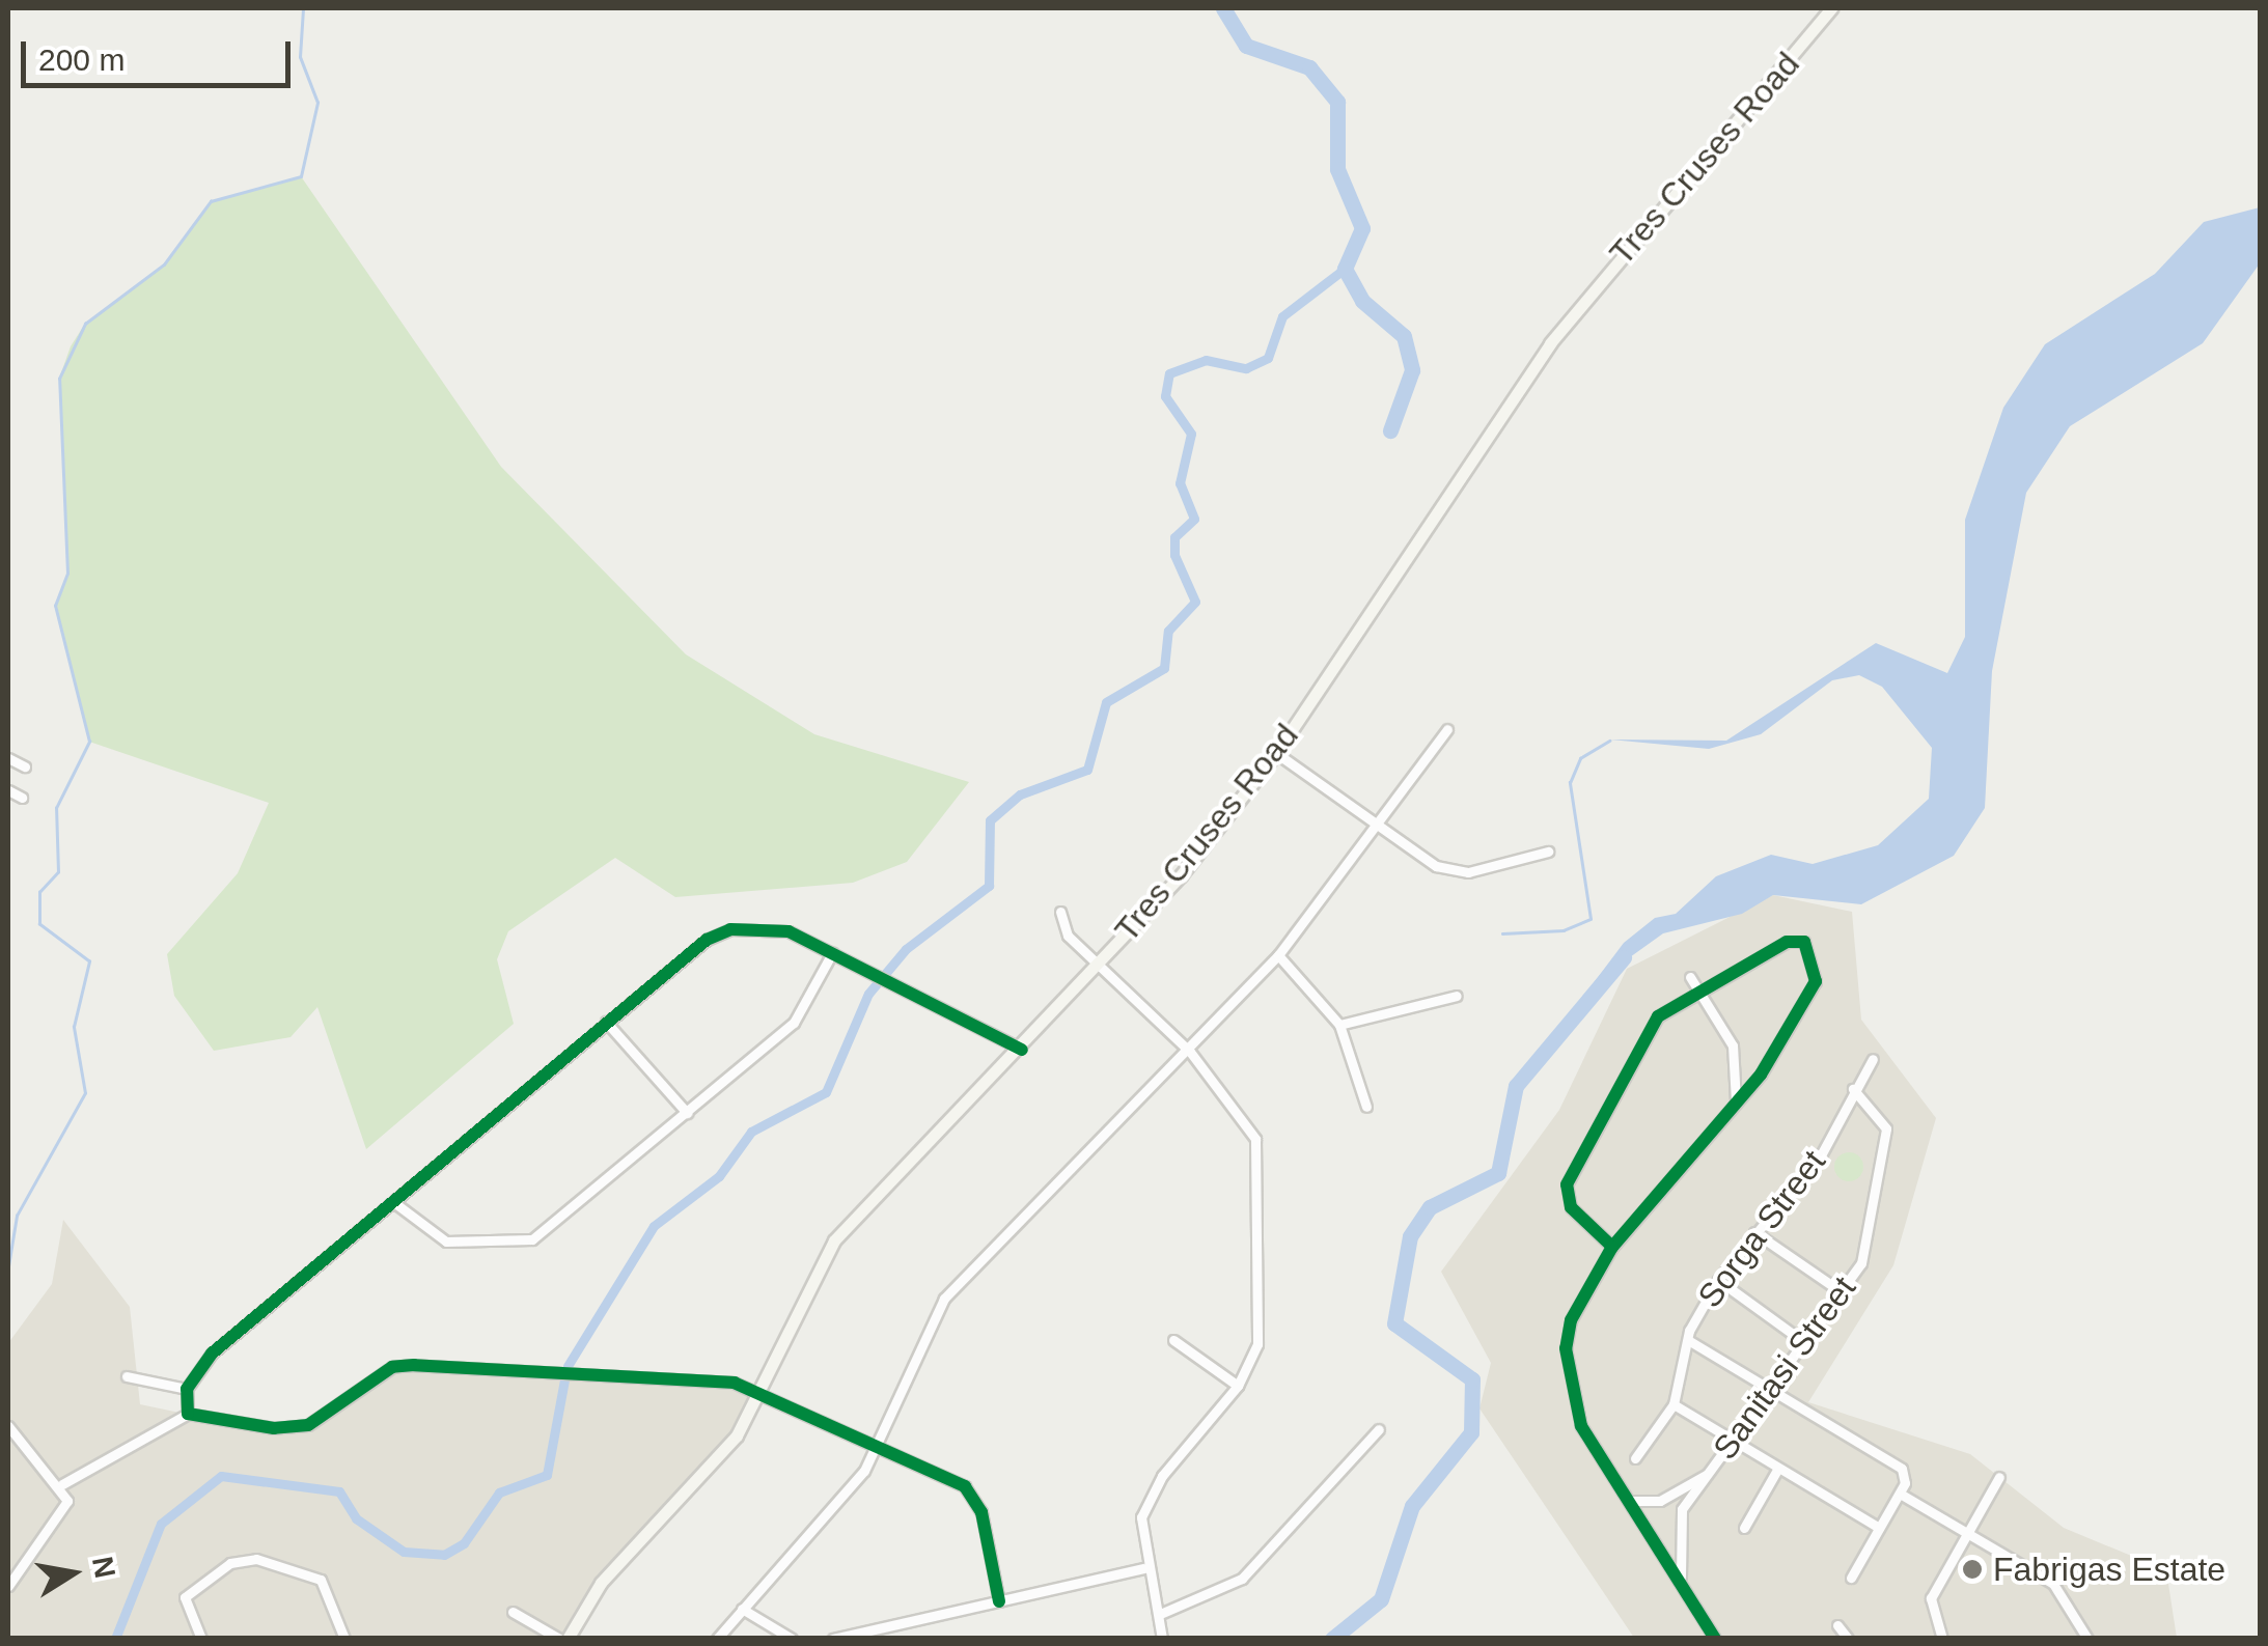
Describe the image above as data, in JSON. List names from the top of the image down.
{
  "streets": {
    "main road": ["Tres Cruses Road"],
    "street": ["Sorga Street", "Sanitasi Street"]
  },
  "crossings": [
    ["Sorga Street", "Sanitasi Street"]
  ],
  "places": ["Fabrigas Estate"],
  "scale_bar": "200 m",
  "north": "right"
}
